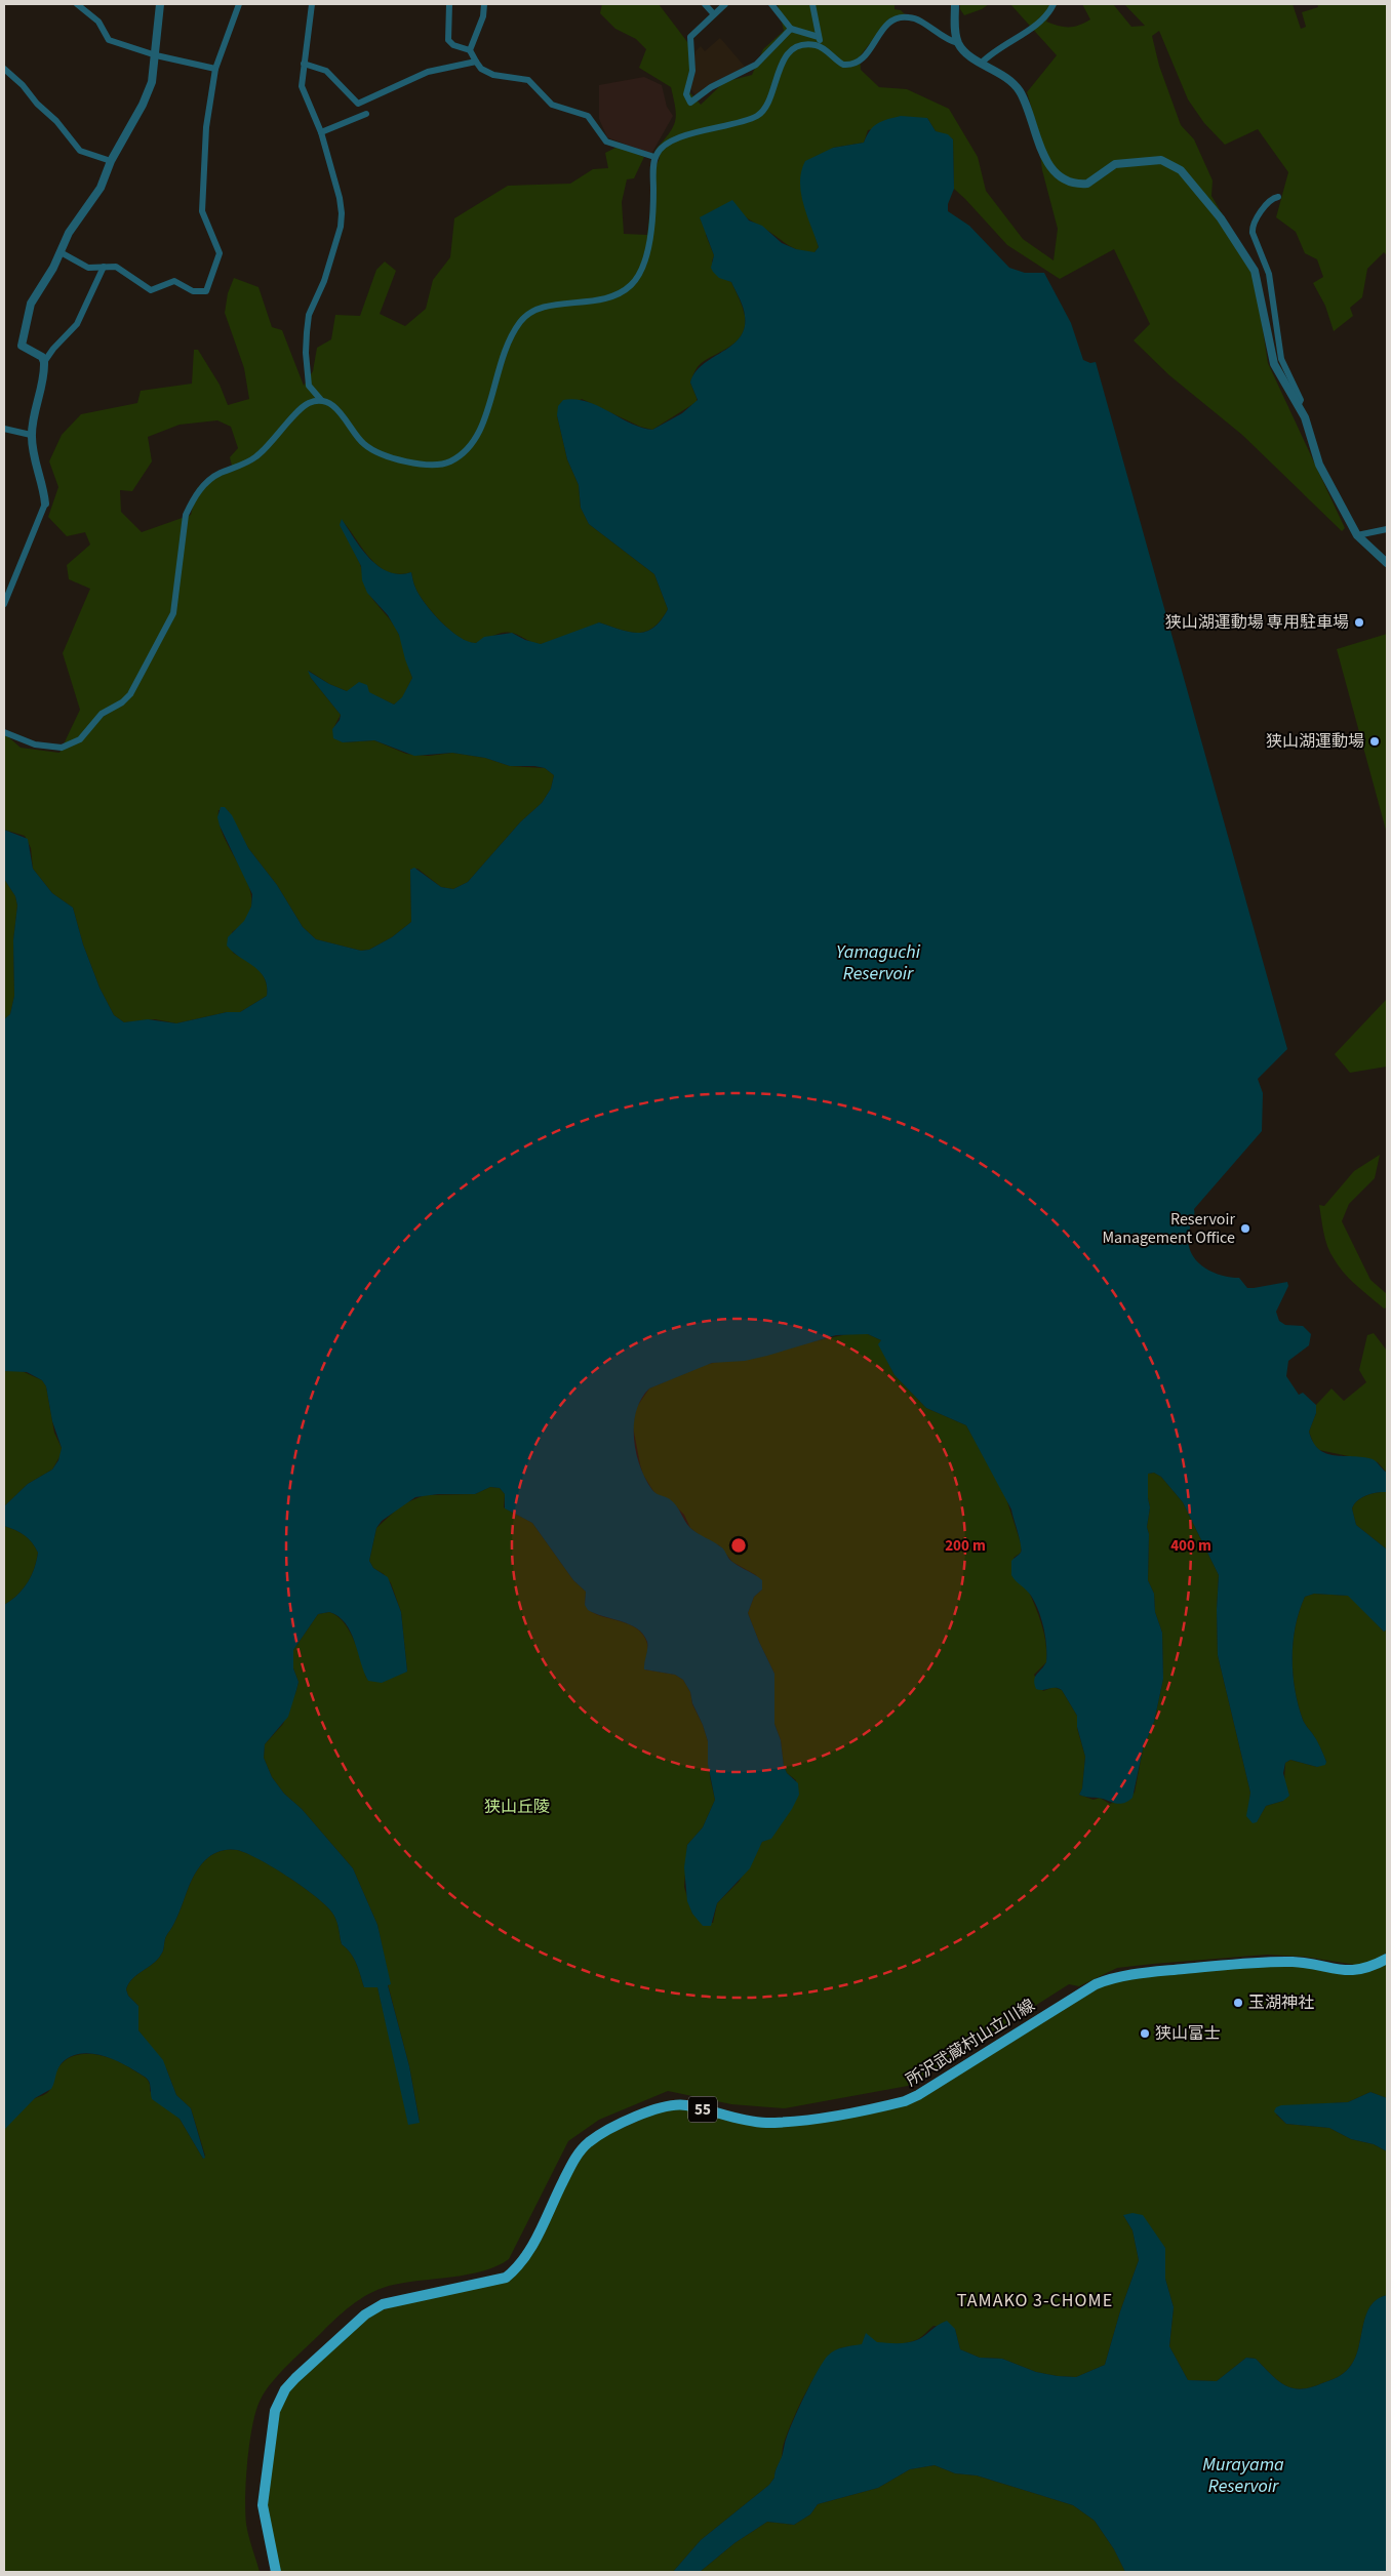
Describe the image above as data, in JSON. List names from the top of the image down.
{
  "streets": {
    "main road": ["所沢武蔵村山立川線", "55"]
  },
  "districts": ["TAMAKO 3-CHOME"],
  "water": ["Yamaguchi Reservoir", "Murayama Reservoir"],
  "parks": ["狭山丘陵"],
  "places": [
    "狭山湖運動場 専用駐車場",
    "狭山湖運動場",
    "Reservoir Management Office",
    "玉湖神社",
    "狭山富士"
  ],
  "rings": ["200 m", "400 m"]
}
